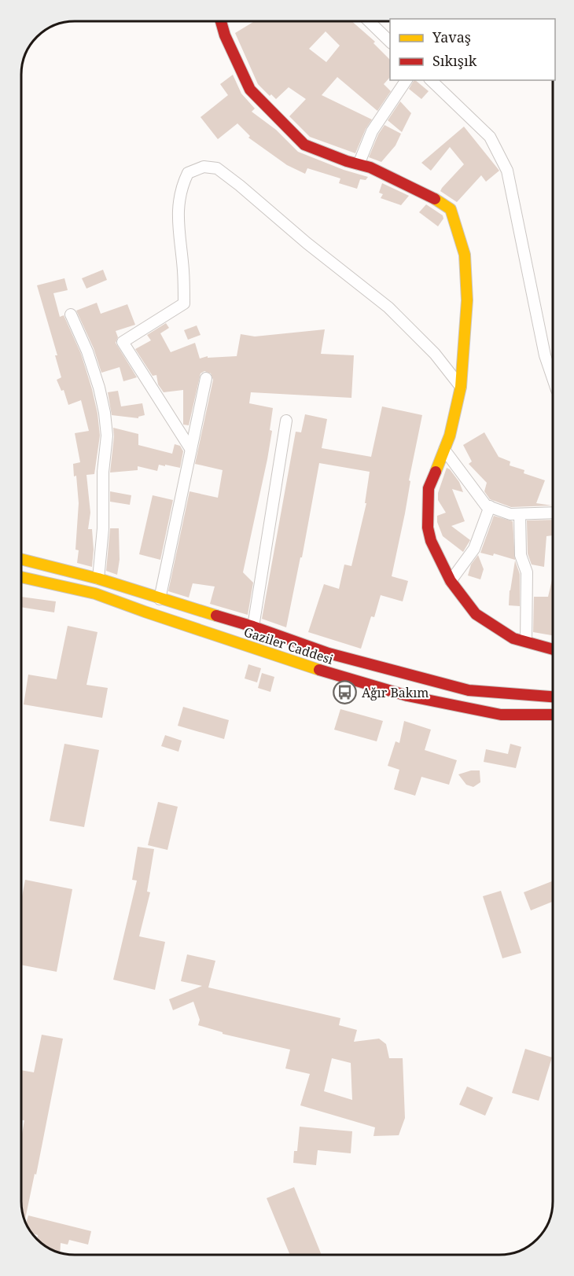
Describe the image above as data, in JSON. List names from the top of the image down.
{
  "streets": {
    "main road": ["Gaziler Caddesi"]
  },
  "places": {
    "bus stop": ["Ağır Bakım"]
  },
  "legend": ["Yavaş", "Sıkışık"]
}
